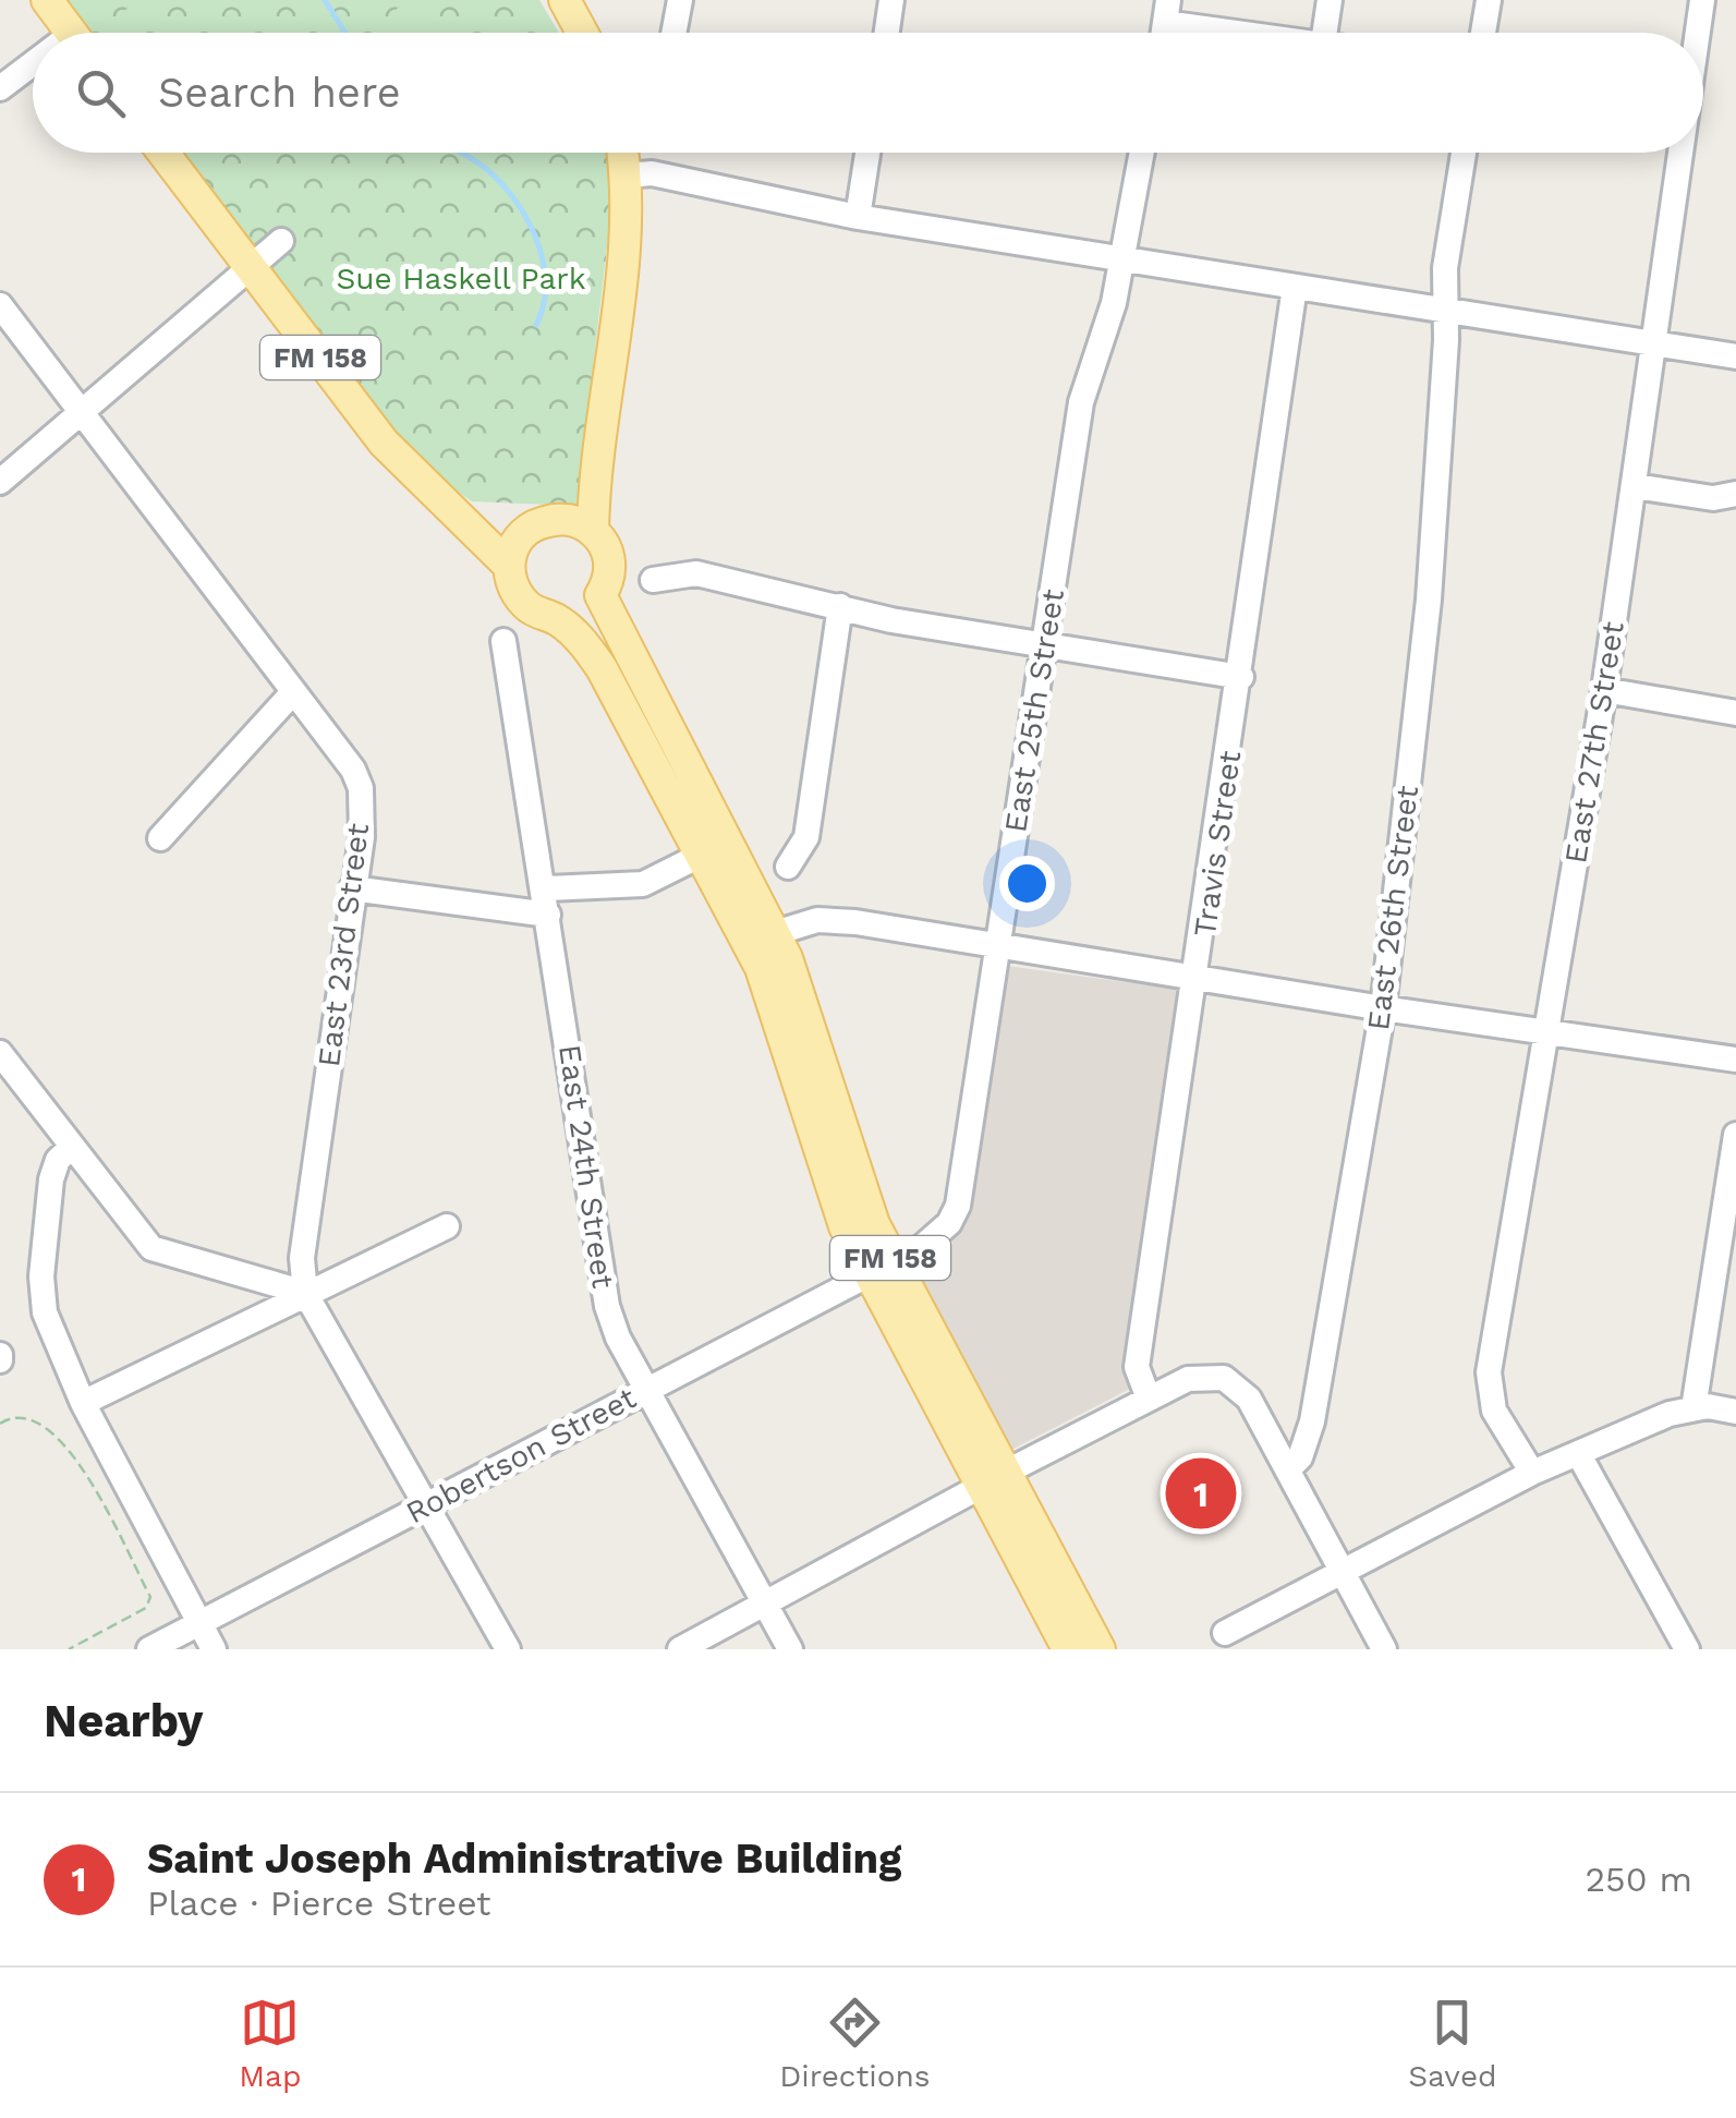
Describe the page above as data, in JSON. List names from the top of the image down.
{
  "streets": {
    "main road": ["FM 158"],
    "street": [
      "East 25th Street",
      "East 27th Street",
      "Travis Street",
      "East 26th Street",
      "East 23rd Street",
      "East 24th Street",
      "Robertson Street"
    ]
  },
  "crossings": [
    ["FM 158", "East 25th Street"],
    ["FM 158", "Robertson Street"],
    ["East 25th Street", "Robertson Street"],
    ["East 23rd Street", "Robertson Street"],
    ["East 24th Street", "Robertson Street"]
  ],
  "parks": ["Sue Haskell Park"],
  "page": {
    "search": "Search here",
    "pins": "1",
    "heading": "Nearby",
    "list": [
      {
        "mark": "1",
        "name": "Saint Joseph Administrative Building",
        "note": "Place · Pierce Street",
        "value": "250 m"
      }
    ],
    "nav": ["Map", "Directions", "Saved"]
  }
}
